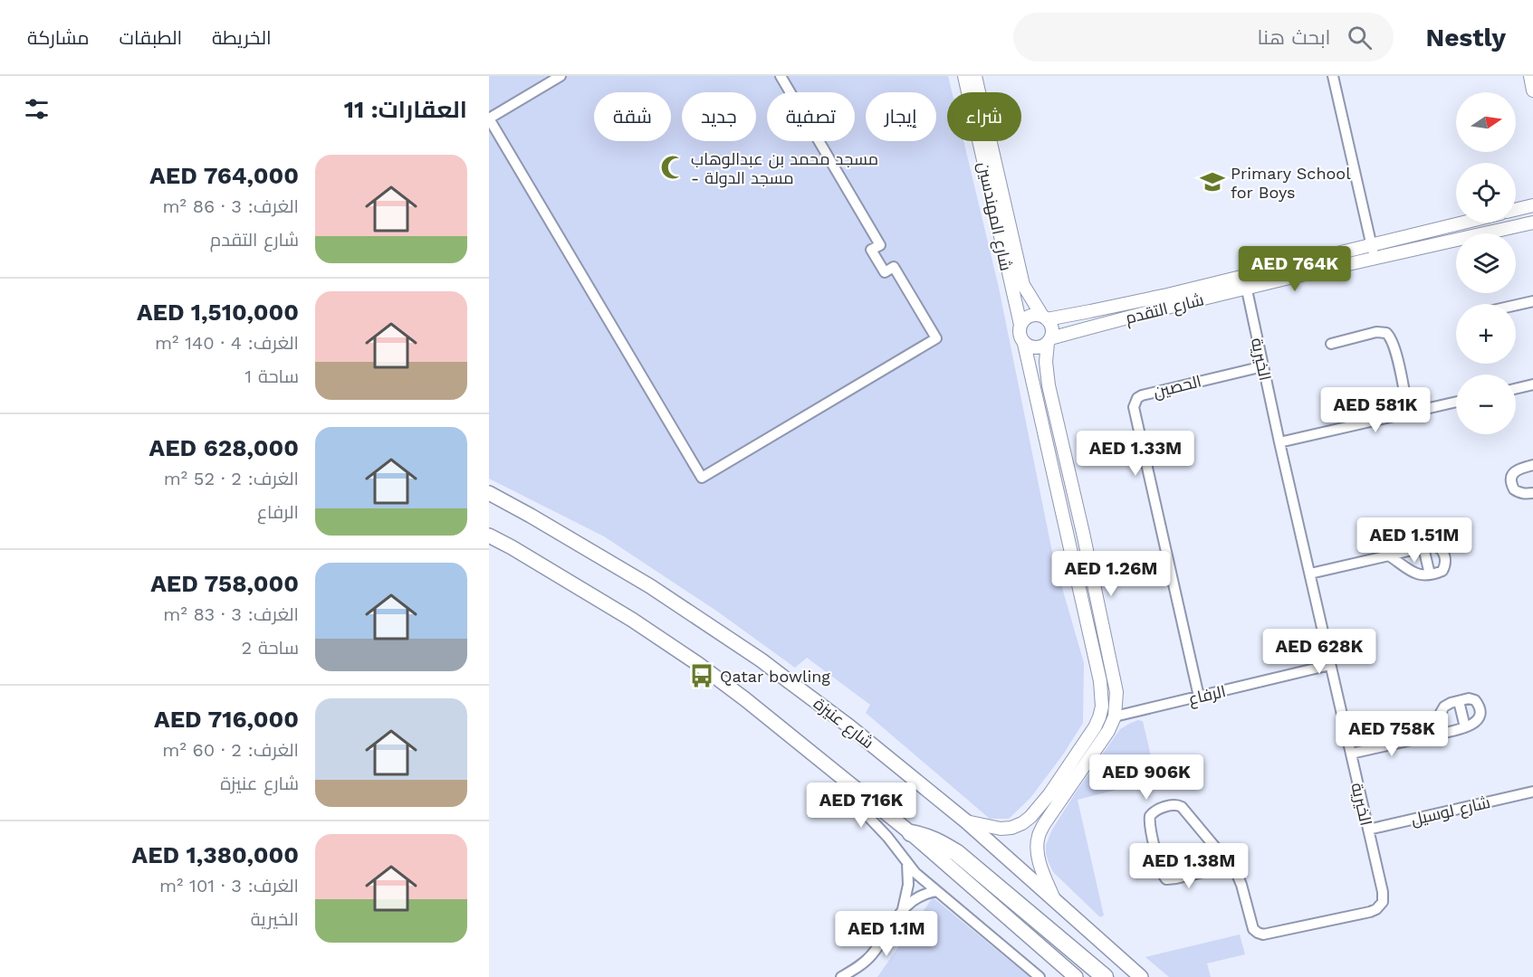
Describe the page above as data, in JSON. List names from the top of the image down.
{
  "streets": {
    "main road": ["شارع عنيزة"],
    "street": [
      "شارع المهندسين",
      "شارع التقدم",
      "الخيرية",
      "الحصين",
      "الرفاع",
      "شارع لوسيل"
    ]
  },
  "crossings": [
    ["شارع المهندسين", "شارع التقدم"],
    ["شارع التقدم", "الخيرية"],
    ["الخيرية", "الحصين"],
    ["الخيرية", "الرفاع"],
    ["الخيرية", "شارع لوسيل"],
    ["الحصين", "الرفاع"]
  ],
  "places": {
    "mosque": ["مسجد محمد بن عبدالوهاب - مسجد الدولة"],
    "school or university": ["Primary School for Boys"],
    "bus stop": ["Qatar bowling"]
  },
  "north": "right",
  "page": {
    "header": "Nestly",
    "search": "ابحث هنا",
    "nav": ["الخريطة", "الطبقات", "مشاركة"],
    "heading": "العقارات: 11",
    "map_buttons": ["+", "−"],
    "chip": [
      "شراء",
      "إيجار",
      "تصفية",
      "جديد",
      "شقة"
    ],
    "list": [
      {
        "name": "AED 764,000",
        "note": "الغرف: 3 · 86 m² · شارع التقدم"
      },
      {
        "name": "AED 1,510,000",
        "note": "الغرف: 4 · 140 m² · ساحة 1"
      },
      {
        "name": "AED 628,000",
        "note": "الغرف: 2 · 52 m² · الرفاع"
      },
      {
        "name": "AED 758,000",
        "note": "الغرف: 3 · 83 m² · ساحة 2"
      },
      {
        "name": "AED 716,000",
        "note": "الغرف: 2 · 60 m² · شارع عنيزة"
      },
      {
        "name": "AED 1,380,000",
        "note": "الغرف: 3 · 101 m² · الخيرية"
      }
    ],
    "price": [
      "AED 764K",
      "AED 581K",
      "AED 1.33M",
      "AED 1.51M",
      "AED 1.26M",
      "AED 628K",
      "AED 758K",
      "AED 906K",
      "AED 716K",
      "AED 1.38M",
      "AED 1.1M"
    ]
  }
}
